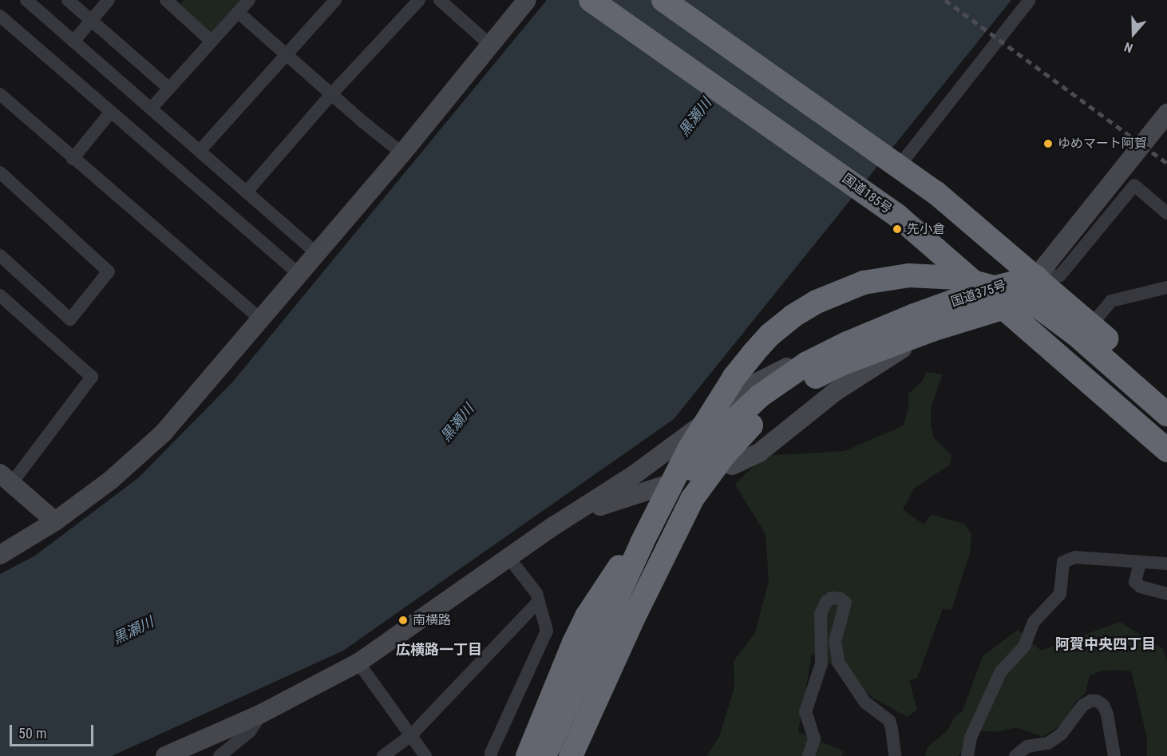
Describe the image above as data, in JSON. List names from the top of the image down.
{
  "streets": {
    "highway": ["国道185号", "国道375号"]
  },
  "crossings": [
    ["国道185号", "国道375号"]
  ],
  "districts": ["阿賀中央四丁目", "広横路一丁目"],
  "water": ["黒瀬川"],
  "places": ["ゆめマート阿賀", "先小倉", "南横路"],
  "scale_bar": "50 m",
  "north": "bottom"
}
